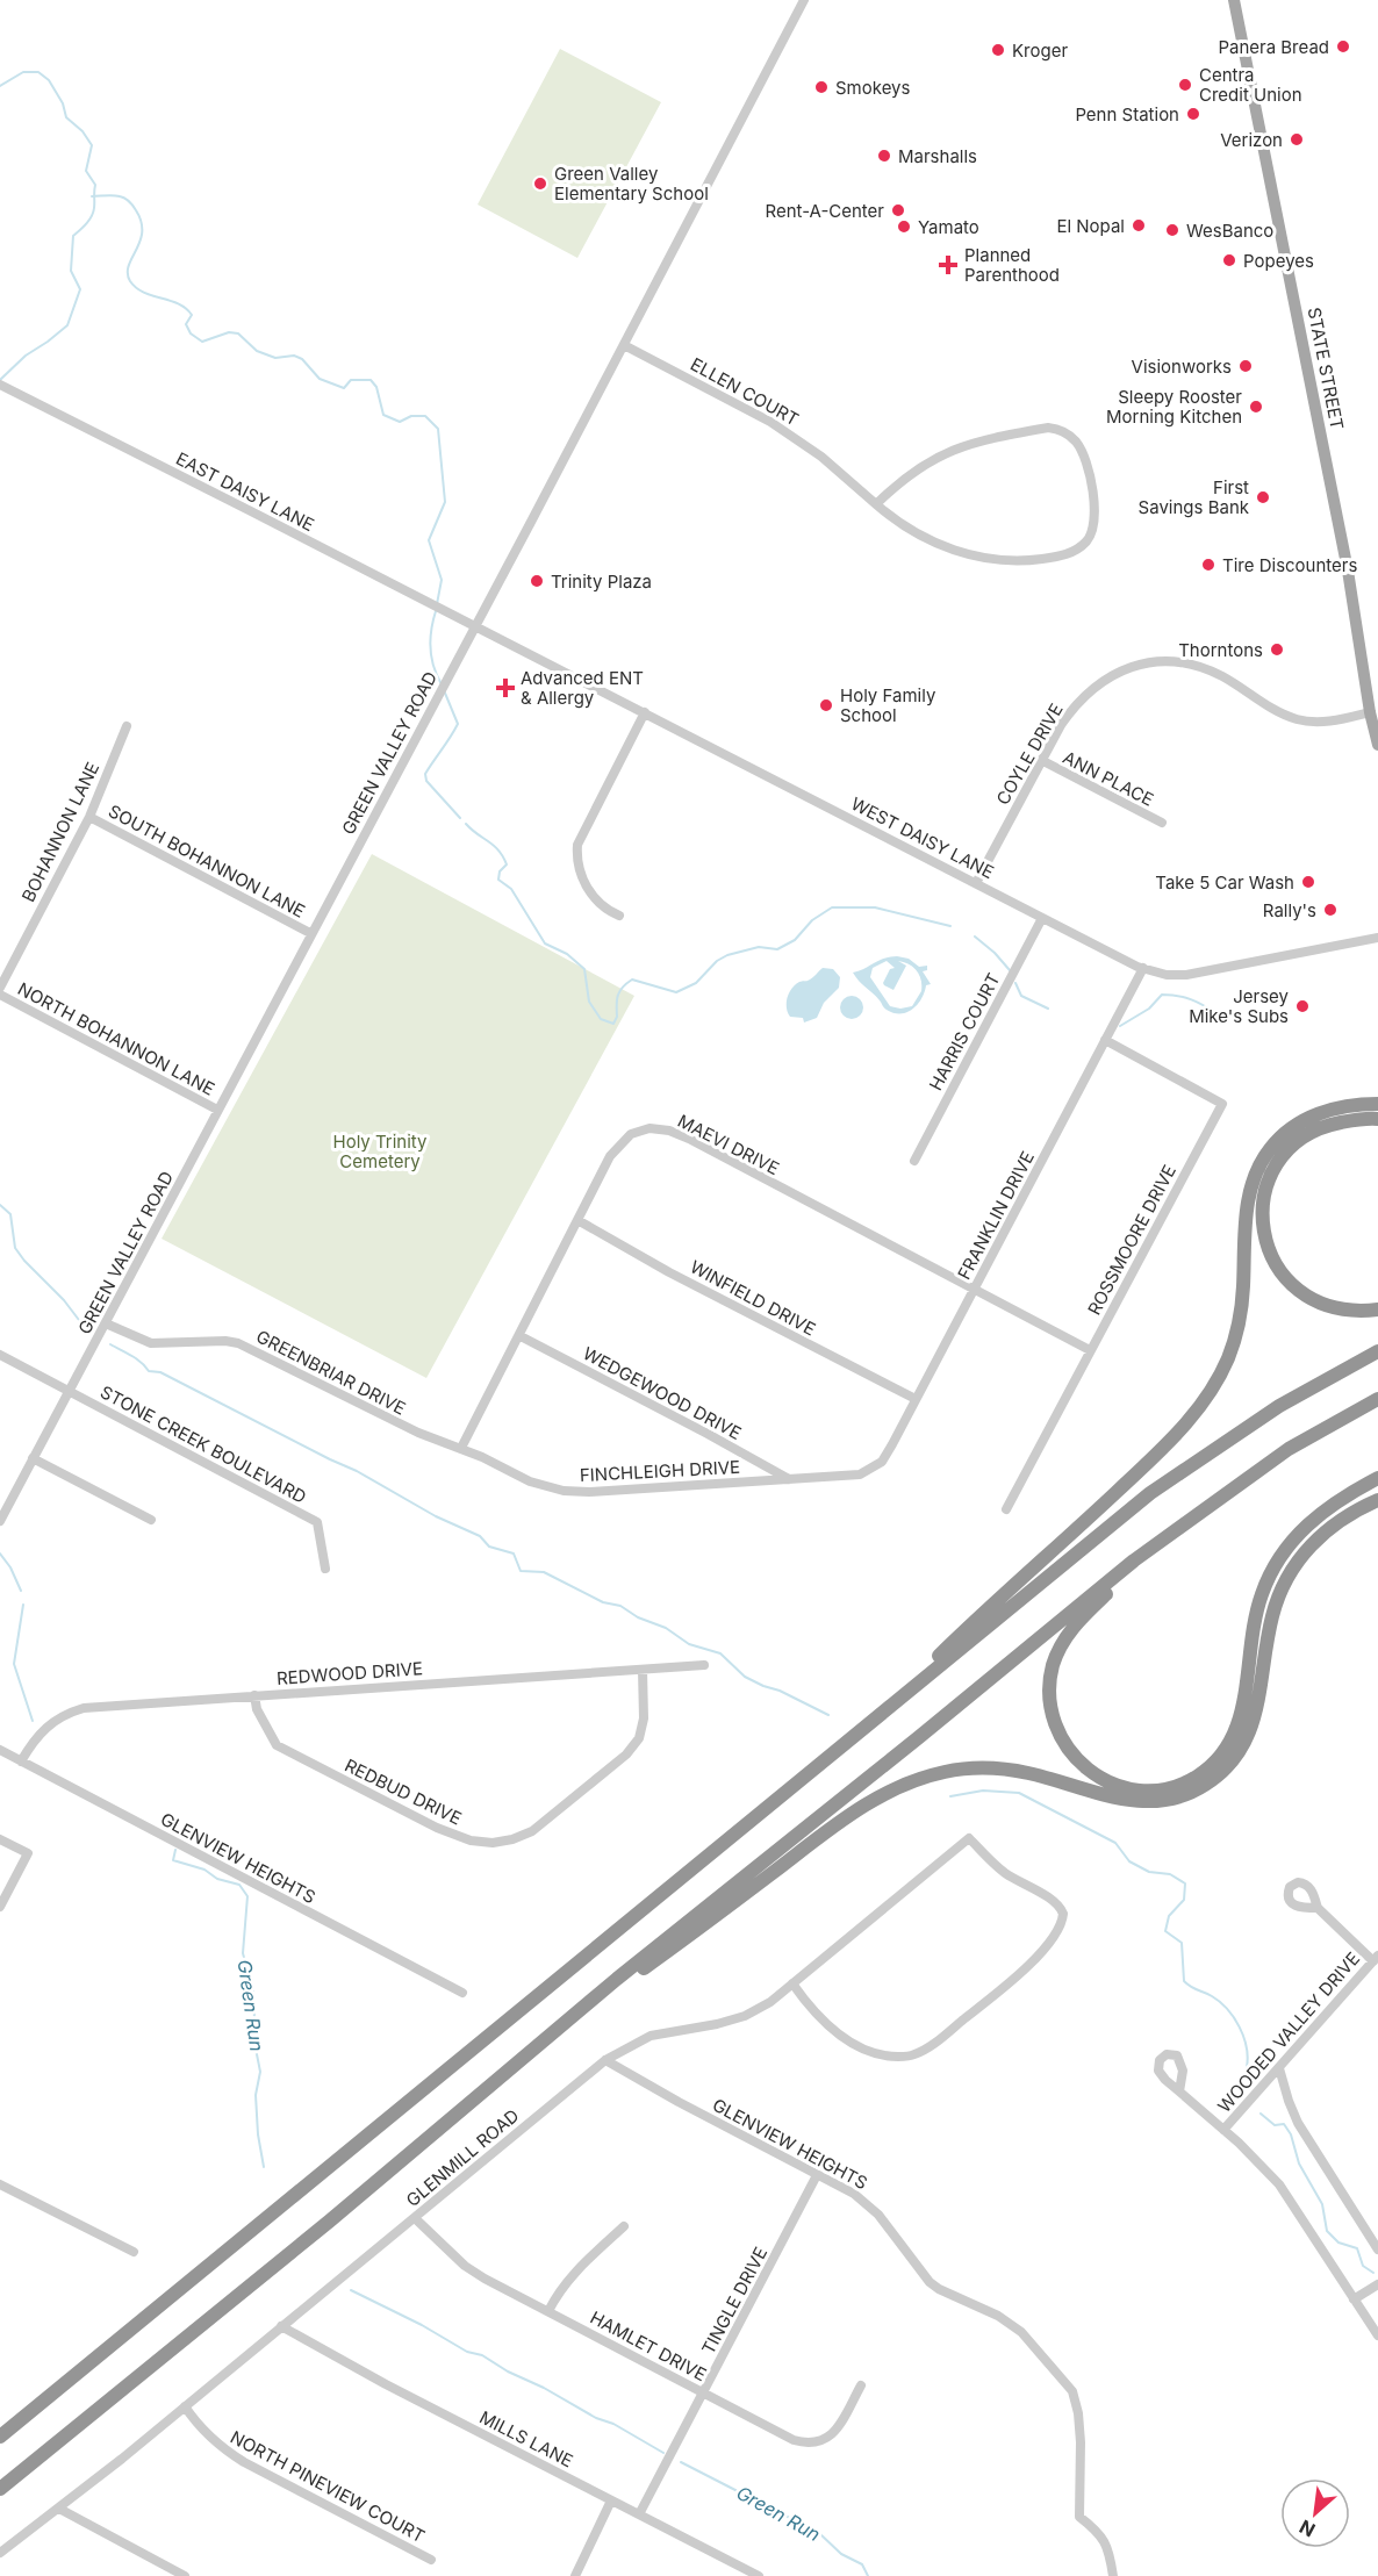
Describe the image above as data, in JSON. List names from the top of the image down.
{
  "streets": {
    "main road": ["STATE STREET"],
    "street": [
      "ELLEN COURT",
      "EAST DAISY LANE",
      "GREEN VALLEY ROAD",
      "COYLE DRIVE",
      "ANN PLACE",
      "BOHANNON LANE",
      "WEST DAISY LANE",
      "SOUTH BOHANNON LANE",
      "HARRIS COURT",
      "NORTH BOHANNON LANE",
      "MAEVI DRIVE",
      "FRANKLIN DRIVE",
      "ROSSMOORE DRIVE",
      "WINFIELD DRIVE",
      "GREENBRIAR DRIVE",
      "WEDGEWOOD DRIVE",
      "STONE CREEK BOULEVARD",
      "FINCHLEIGH DRIVE",
      "REDWOOD DRIVE",
      "REDBUD DRIVE",
      "GLENVIEW HEIGHTS",
      "WOODED VALLEY DRIVE",
      "GLENMILL ROAD",
      "TINGLE DRIVE",
      "HAMLET DRIVE",
      "MILLS LANE",
      "NORTH PINEVIEW COURT"
    ]
  },
  "crossings": [
    ["STATE STREET", "COYLE DRIVE"],
    ["ELLEN COURT", "GREEN VALLEY ROAD"],
    ["EAST DAISY LANE", "GREEN VALLEY ROAD"],
    ["EAST DAISY LANE", "WEST DAISY LANE"],
    ["GREEN VALLEY ROAD", "WEST DAISY LANE"],
    ["GREEN VALLEY ROAD", "SOUTH BOHANNON LANE"],
    ["GREEN VALLEY ROAD", "NORTH BOHANNON LANE"],
    ["GREEN VALLEY ROAD", "GREENBRIAR DRIVE"],
    ["GREEN VALLEY ROAD", "STONE CREEK BOULEVARD"],
    ["COYLE DRIVE", "ANN PLACE"],
    ["COYLE DRIVE", "WEST DAISY LANE"],
    ["BOHANNON LANE", "SOUTH BOHANNON LANE"],
    ["WEST DAISY LANE", "HARRIS COURT"],
    ["WEST DAISY LANE", "FRANKLIN DRIVE"],
    ["MAEVI DRIVE", "FRANKLIN DRIVE"],
    ["MAEVI DRIVE", "ROSSMOORE DRIVE"],
    ["MAEVI DRIVE", "WINFIELD DRIVE"],
    ["MAEVI DRIVE", "GREENBRIAR DRIVE"],
    ["MAEVI DRIVE", "WEDGEWOOD DRIVE"],
    ["MAEVI DRIVE", "FINCHLEIGH DRIVE"],
    ["FRANKLIN DRIVE", "ROSSMOORE DRIVE"],
    ["FRANKLIN DRIVE", "WINFIELD DRIVE"],
    ["FRANKLIN DRIVE", "FINCHLEIGH DRIVE"],
    ["GREENBRIAR DRIVE", "FINCHLEIGH DRIVE"],
    ["WEDGEWOOD DRIVE", "FINCHLEIGH DRIVE"],
    ["REDWOOD DRIVE", "REDBUD DRIVE"],
    ["REDWOOD DRIVE", "GLENVIEW HEIGHTS"],
    ["GLENVIEW HEIGHTS", "GLENMILL ROAD"],
    ["GLENVIEW HEIGHTS", "TINGLE DRIVE"],
    ["GLENMILL ROAD", "HAMLET DRIVE"],
    ["GLENMILL ROAD", "MILLS LANE"],
    ["GLENMILL ROAD", "NORTH PINEVIEW COURT"],
    ["TINGLE DRIVE", "HAMLET DRIVE"],
    ["TINGLE DRIVE", "MILLS LANE"]
  ],
  "water": ["Green Run"],
  "parks": ["Holy Trinity Cemetery"],
  "places": {
    "other": [
      "Panera Bread",
      "Kroger",
      "Centra Credit Union",
      "Smokeys",
      "Penn Station",
      "Verizon",
      "Marshalls",
      "Green Valley Elementary School",
      "Rent-A-Center",
      "El Nopal",
      "Yamato",
      "WesBanco",
      "Popeyes",
      "Visionworks",
      "Sleepy Rooster Morning Kitchen",
      "First Savings Bank",
      "Tire Discounters",
      "Trinity Plaza",
      "Thorntons",
      "Holy Family School",
      "Take 5 Car Wash",
      "Rally's",
      "Jersey Mike's Subs"
    ],
    "health": ["Planned Parenthood", "Advanced ENT & Allergy"]
  },
  "north": "bottom left"
}
